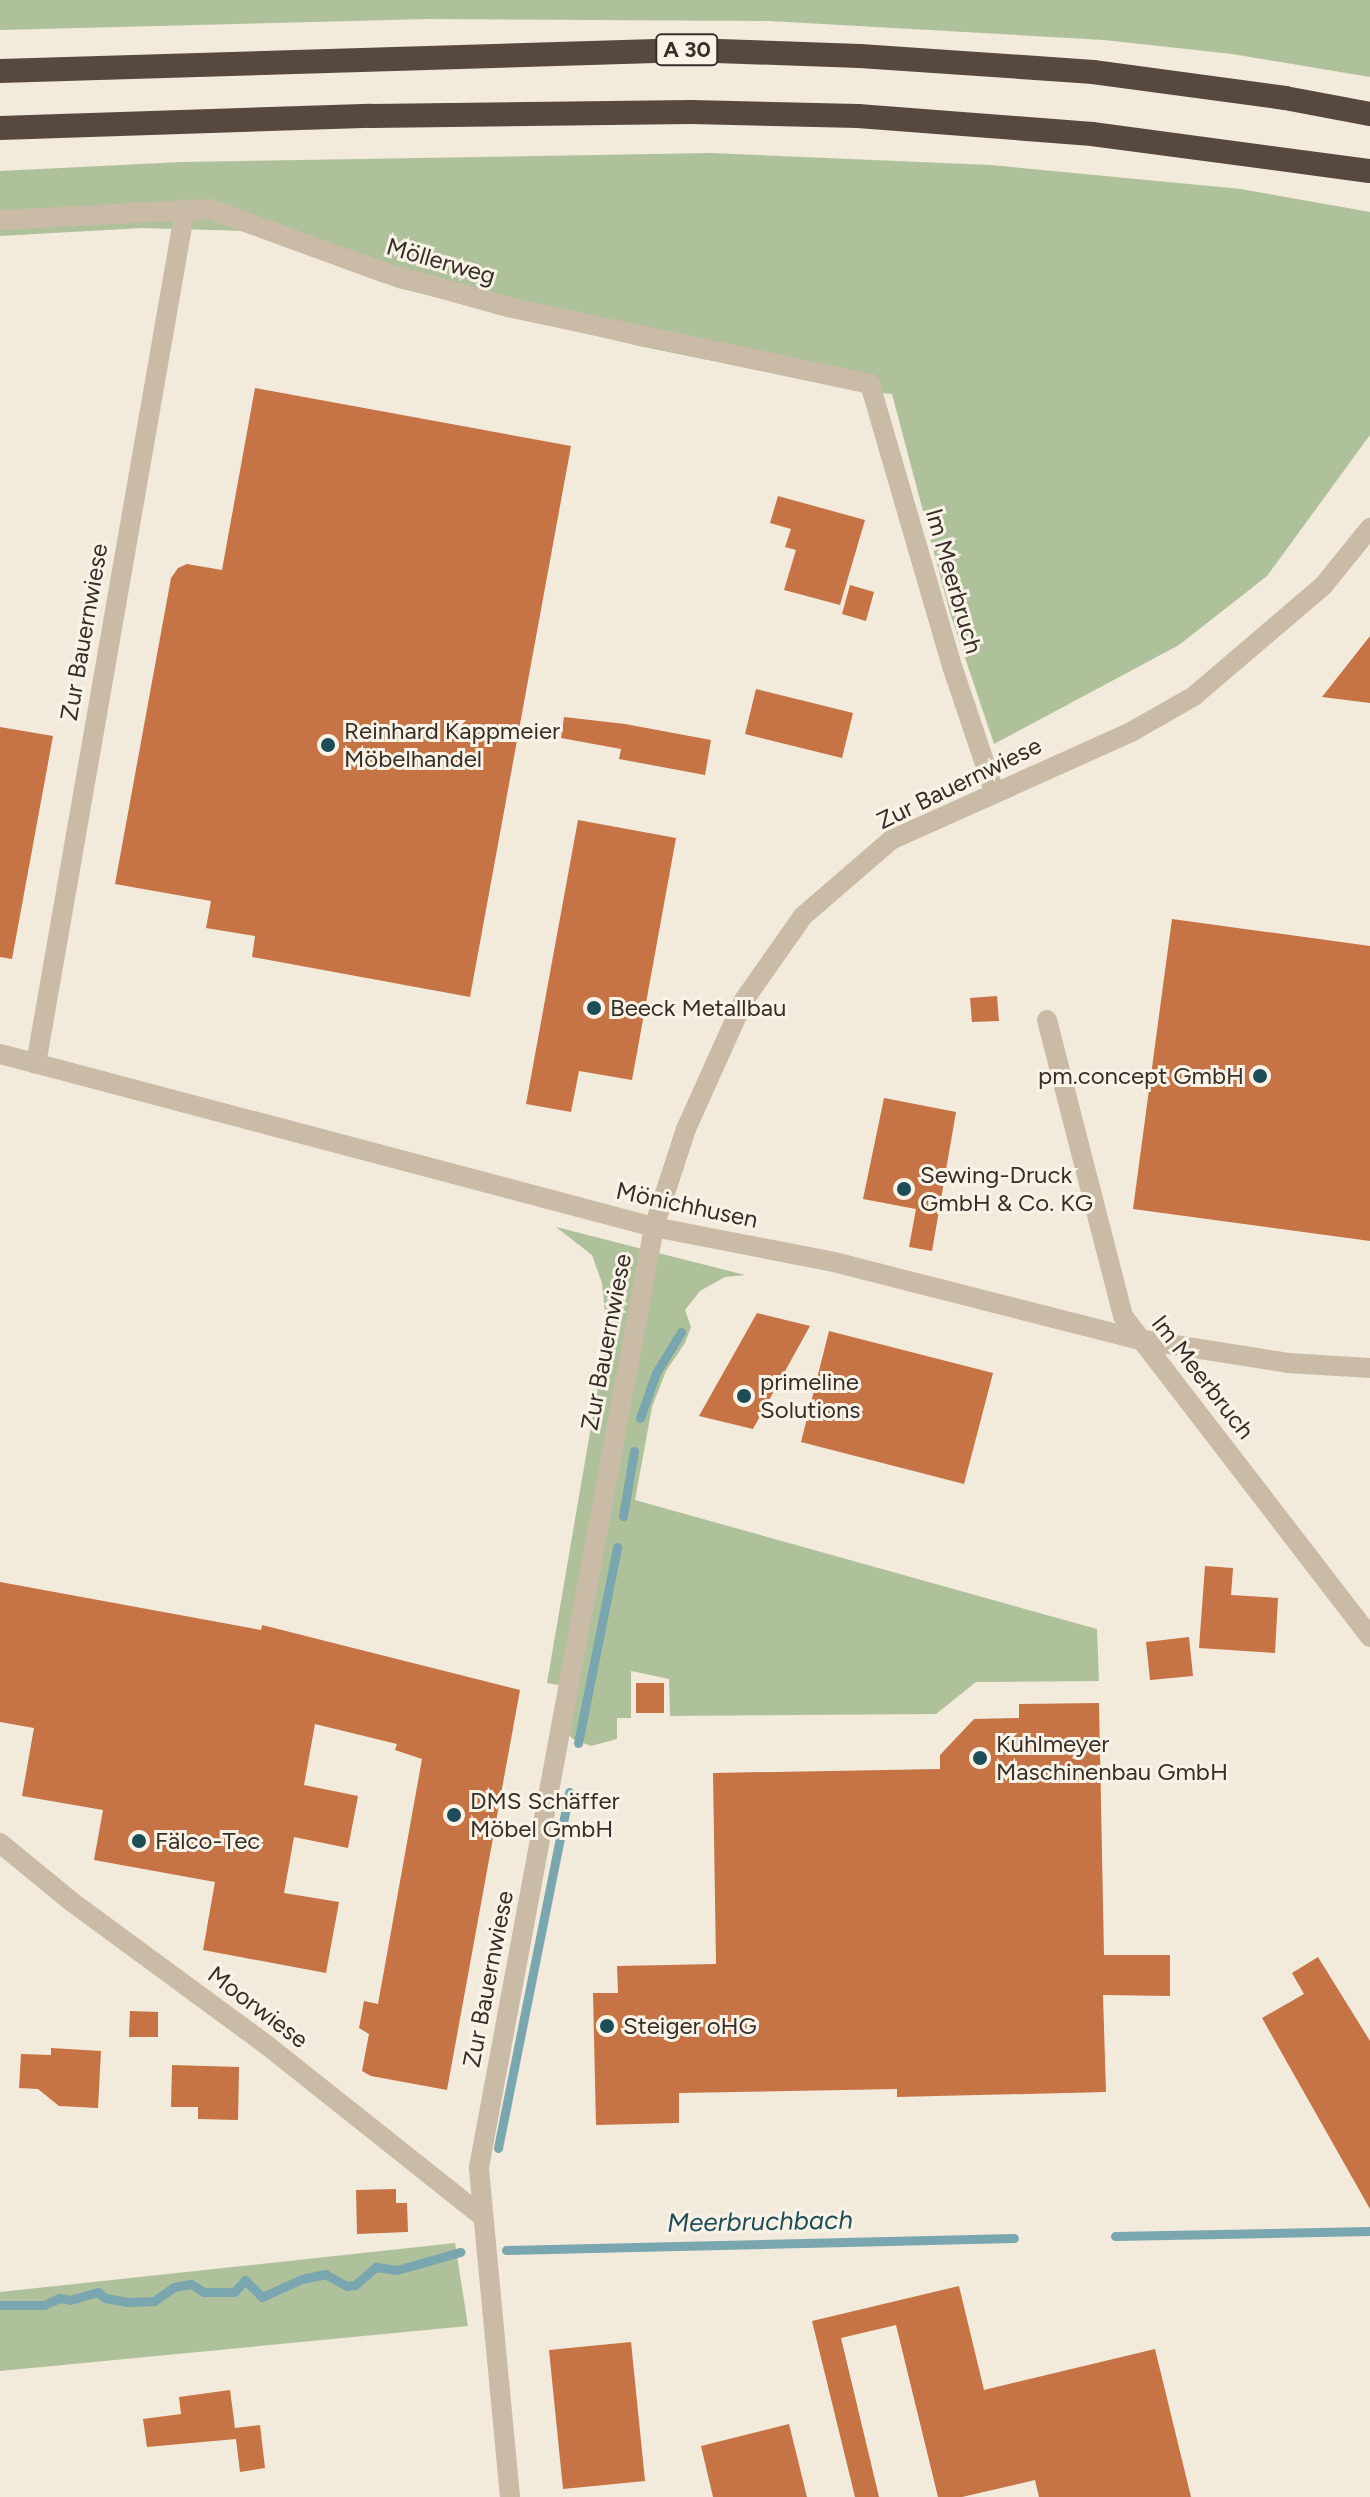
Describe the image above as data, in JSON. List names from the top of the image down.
{
  "streets": {
    "highway": ["A 30"],
    "street": [
      "Möllerweg",
      "Im Meerbruch",
      "Zur Bauernwiese",
      "Mönichhusen",
      "Moorwiese"
    ]
  },
  "crossings": [
    ["Möllerweg", "Im Meerbruch"],
    ["Möllerweg", "Zur Bauernwiese"],
    ["Im Meerbruch", "Zur Bauernwiese"],
    ["Im Meerbruch", "Mönichhusen"],
    ["Zur Bauernwiese", "Mönichhusen"],
    ["Zur Bauernwiese", "Moorwiese"]
  ],
  "water": ["Meerbruchbach"],
  "places": [
    "Reinhard Kappmeier Möbelhandel",
    "Beeck Metallbau",
    "pm.concept GmbH",
    "Sewing-Druck GmbH & Co. KG",
    "primeline Solutions",
    "Kuhlmeyer Maschinenbau GmbH",
    "DMS Schäffer Möbel GmbH",
    "Fälco-Tec",
    "Steiger oHG"
  ]
}
